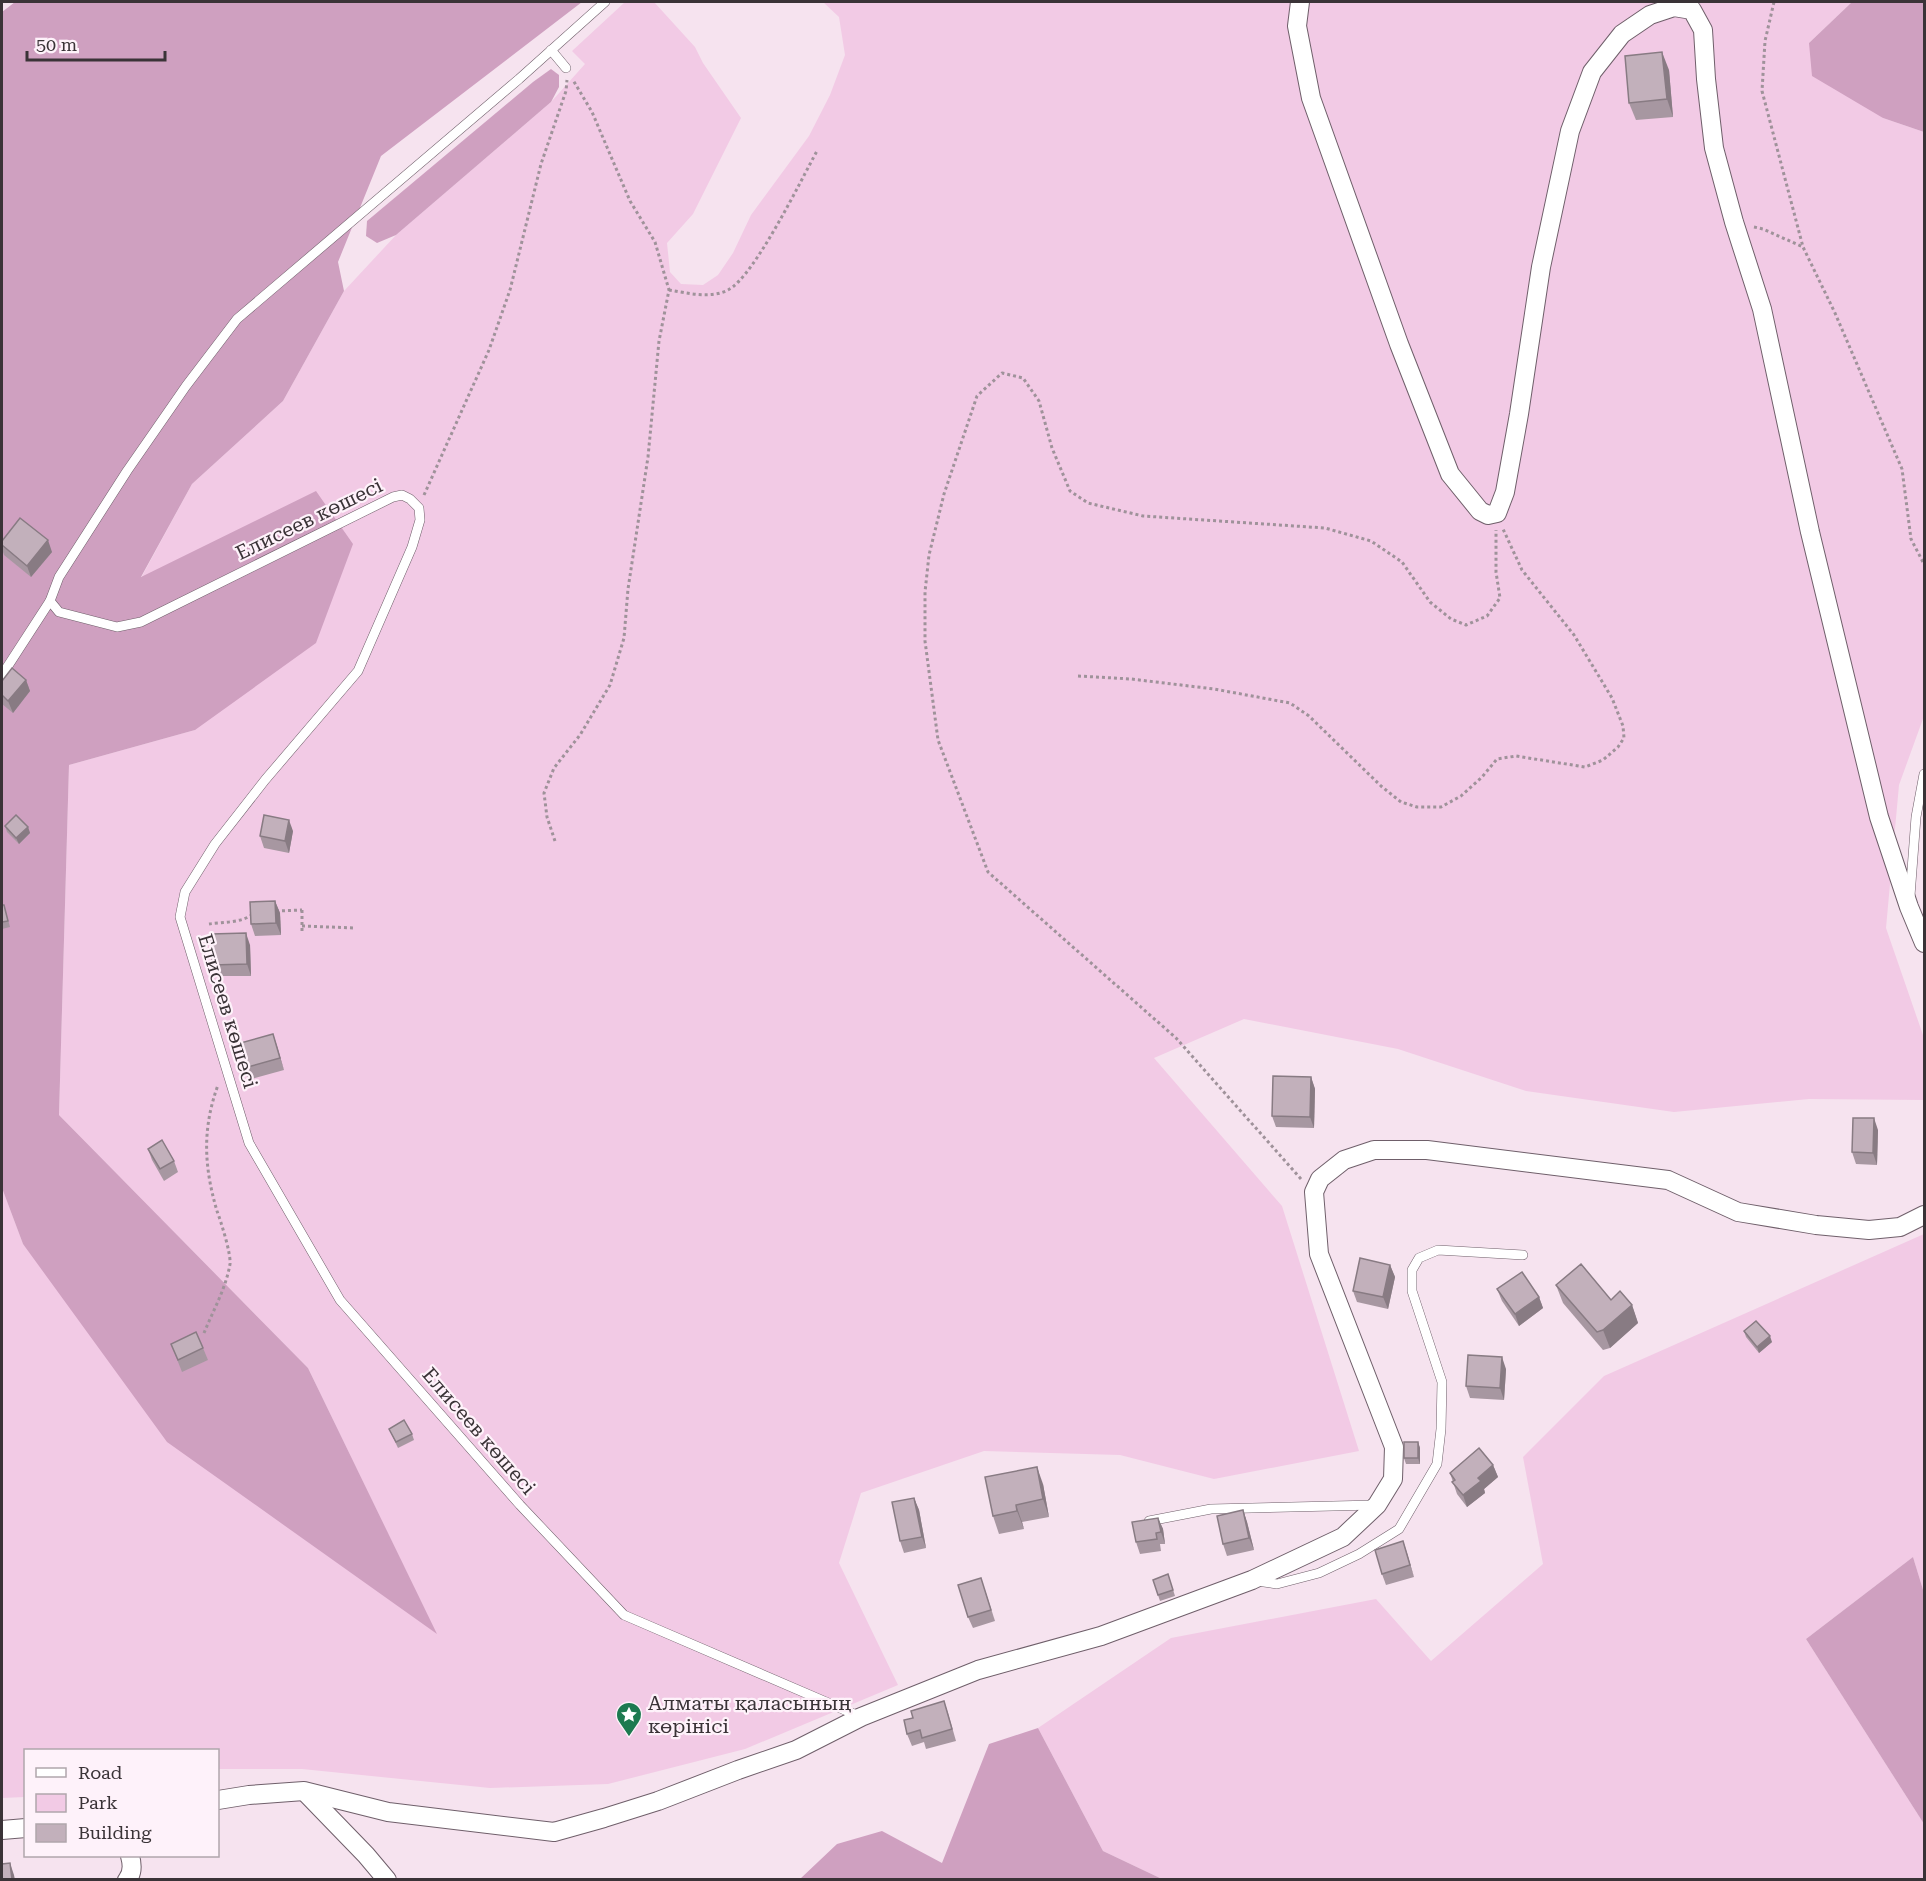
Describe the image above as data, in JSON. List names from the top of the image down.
{
  "streets": {
    "lane": ["Елисеев көшесі"]
  },
  "places": {
    "place": ["Алматы қаласының көрінісі"]
  },
  "legend": ["Road", "Park", "Building"],
  "scale_bar": "50 m"
}
